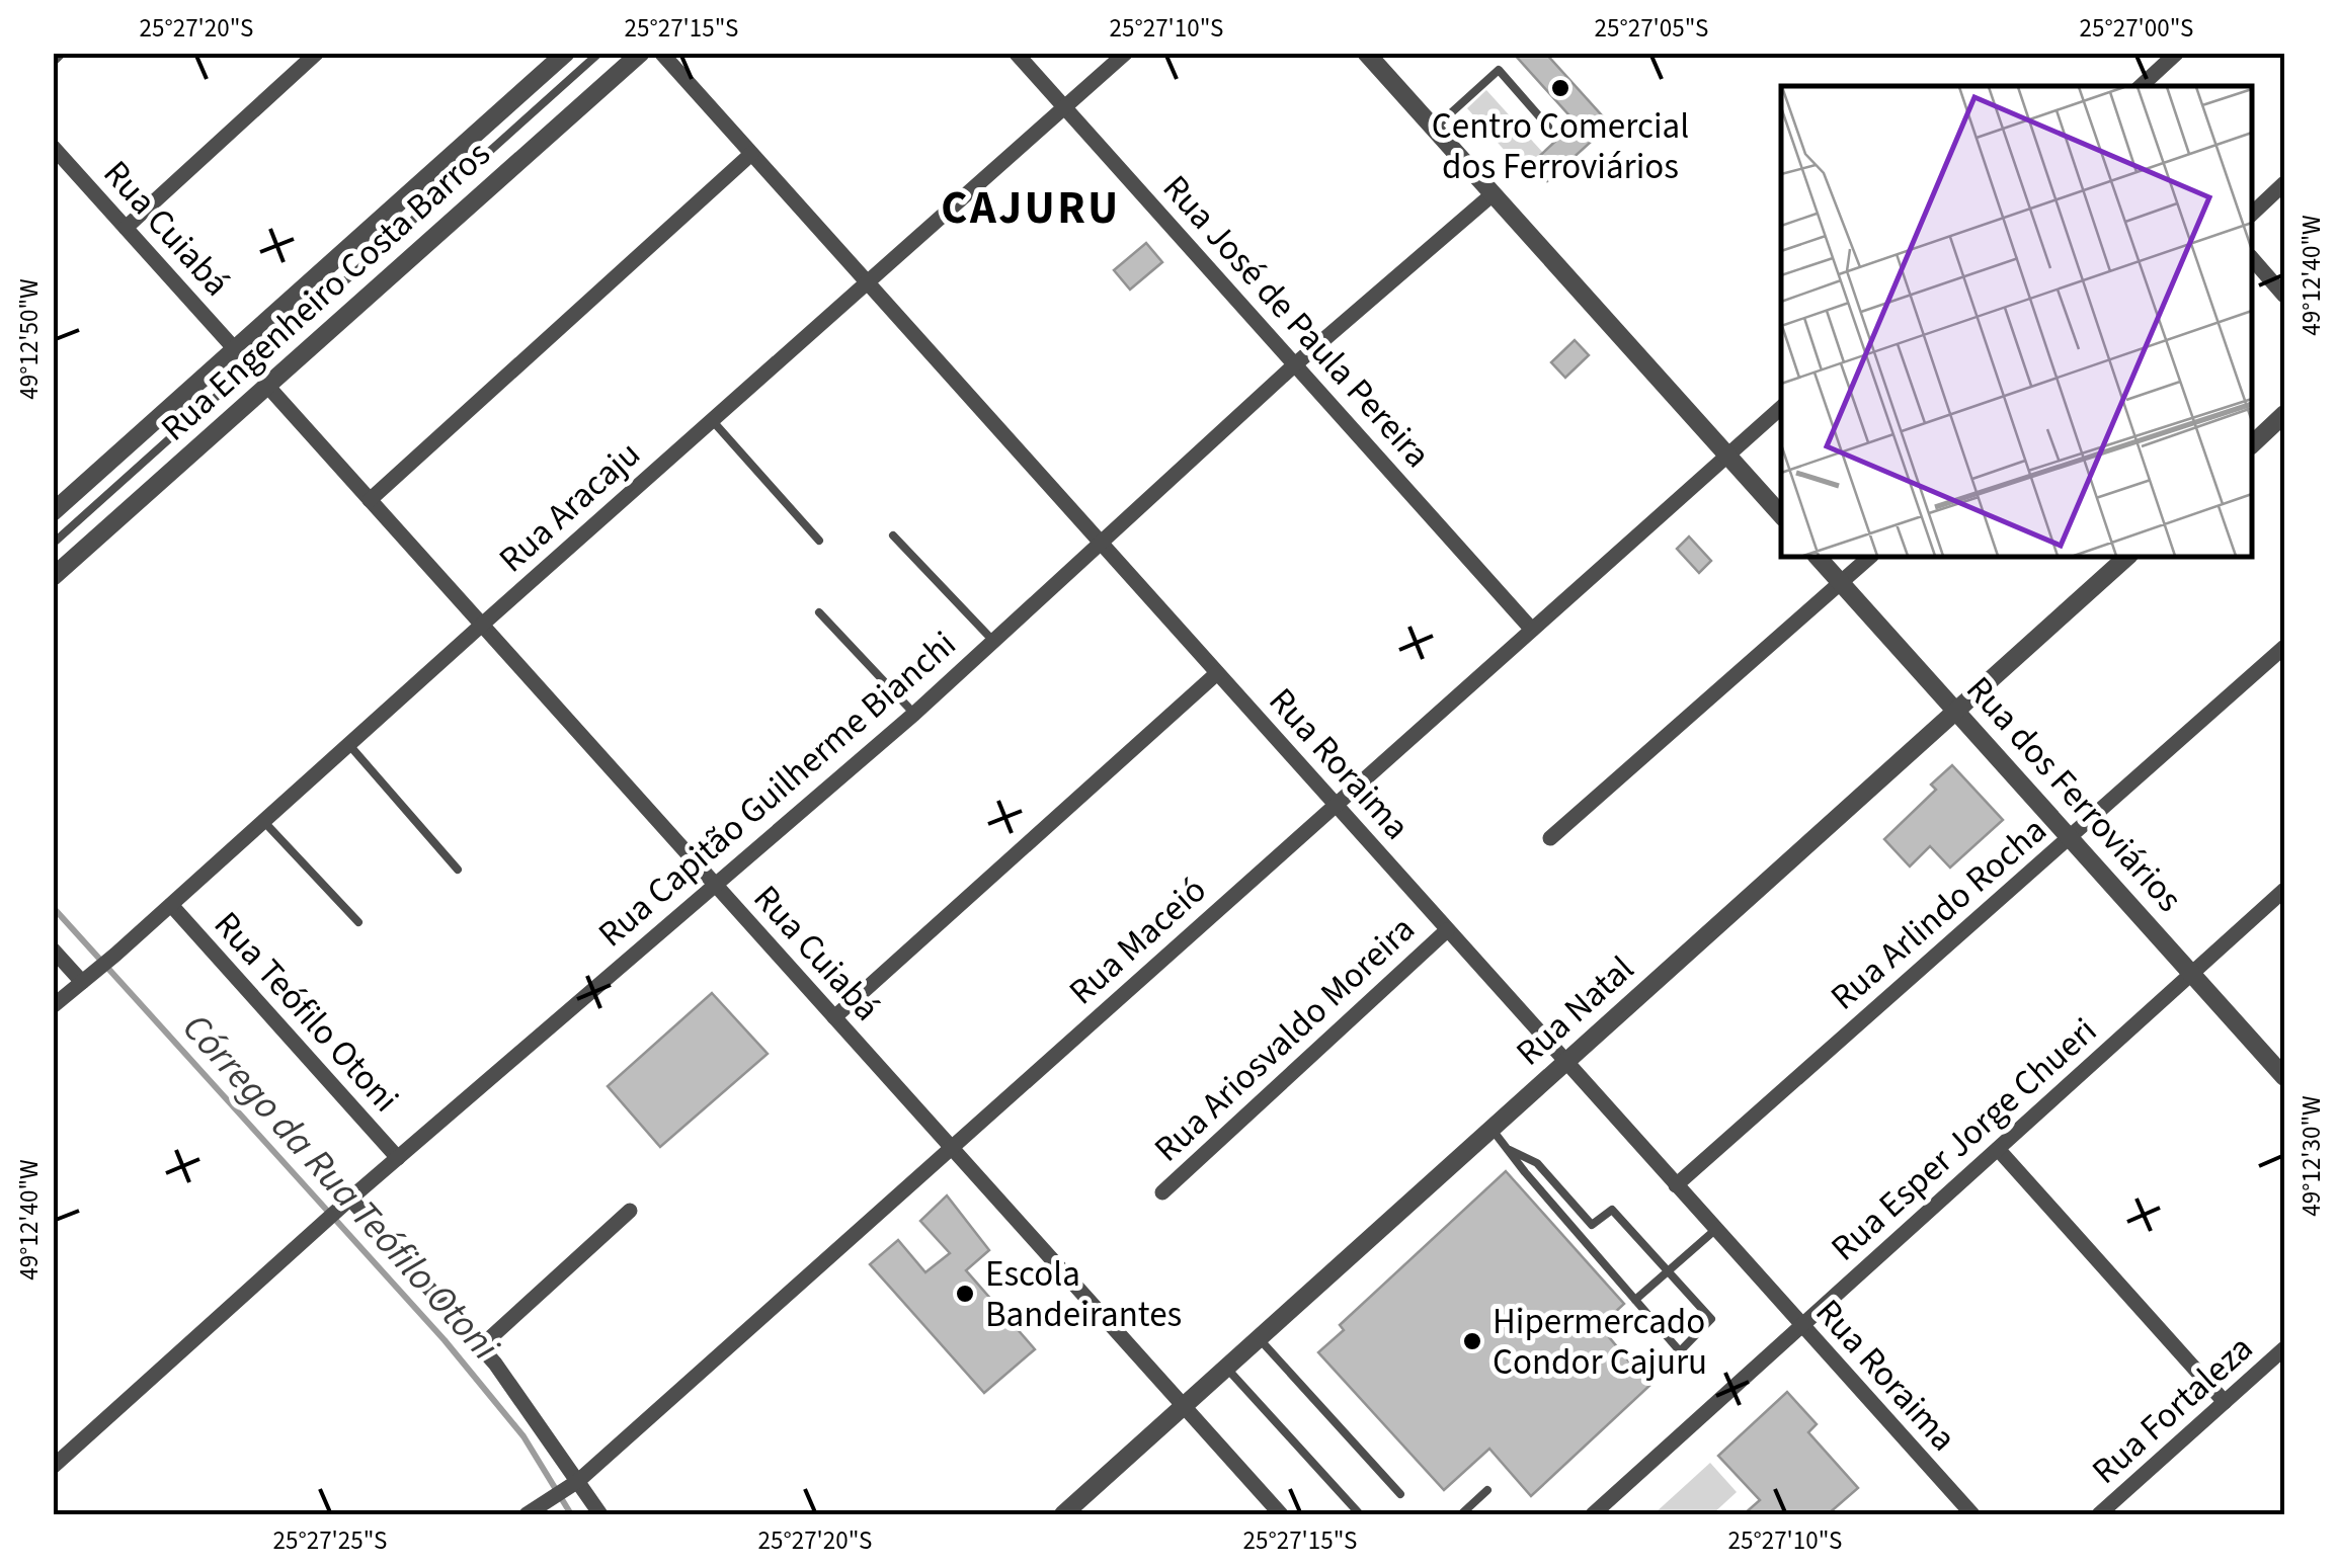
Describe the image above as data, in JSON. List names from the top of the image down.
{
  "streets": {
    "street": [
      "Rua Cuiabá",
      "Rua Engenheiro Costa Barros",
      "Rua José de Paula Pereira",
      "Rua Aracaju",
      "Rua Roraima",
      "Rua Capitão Guilherme Bianchi",
      "Rua dos Ferroviários",
      "Rua Arlindo Rocha",
      "Rua Maceió",
      "Rua Natal",
      "Rua Teófilo Otoni",
      "Rua Ariosvaldo Moreira",
      "Rua Esper Jorge Chueri",
      "Rua Fortaleza"
    ]
  },
  "crossings": [
    ["Rua Cuiabá", "Rua Engenheiro Costa Barros"],
    ["Rua Cuiabá", "Rua Aracaju"],
    ["Rua Cuiabá", "Rua Capitão Guilherme Bianchi"],
    ["Rua Cuiabá", "Rua Maceió"],
    ["Rua Cuiabá", "Rua Natal"],
    ["Rua José de Paula Pereira", "Rua Aracaju"],
    ["Rua José de Paula Pereira", "Rua Capitão Guilherme Bianchi"],
    ["Rua José de Paula Pereira", "Rua Maceió"],
    ["Rua Aracaju", "Rua Roraima"],
    ["Rua Aracaju", "Rua Teófilo Otoni"],
    ["Rua Roraima", "Rua Capitão Guilherme Bianchi"],
    ["Rua Roraima", "Rua Arlindo Rocha"],
    ["Rua Roraima", "Rua Maceió"],
    ["Rua Roraima", "Rua Natal"],
    ["Rua Roraima", "Rua Ariosvaldo Moreira"],
    ["Rua Roraima", "Rua Esper Jorge Chueri"],
    ["Rua Capitão Guilherme Bianchi", "Rua Teófilo Otoni"],
    ["Rua dos Ferroviários", "Rua Arlindo Rocha"],
    ["Rua dos Ferroviários", "Rua Natal"],
    ["Rua dos Ferroviários", "Rua Esper Jorge Chueri"]
  ],
  "districts": ["CAJURU"],
  "water": ["Córrego da Rua Teófilo Otoni"],
  "places": ["Centro Comercial dos Ferroviários", "Escola Bandeirantes", "Hipermercado Condor Cajuru"],
  "coordinates": [
    "25°27'20\"S",
    "25°27'15\"S",
    "25°27'10\"S",
    "25°27'05\"S",
    "25°27'00\"S",
    "49°12'40\"W",
    "49°12'50\"W",
    "49°12'30\"W",
    "25°27'25\"S"
  ]
}
